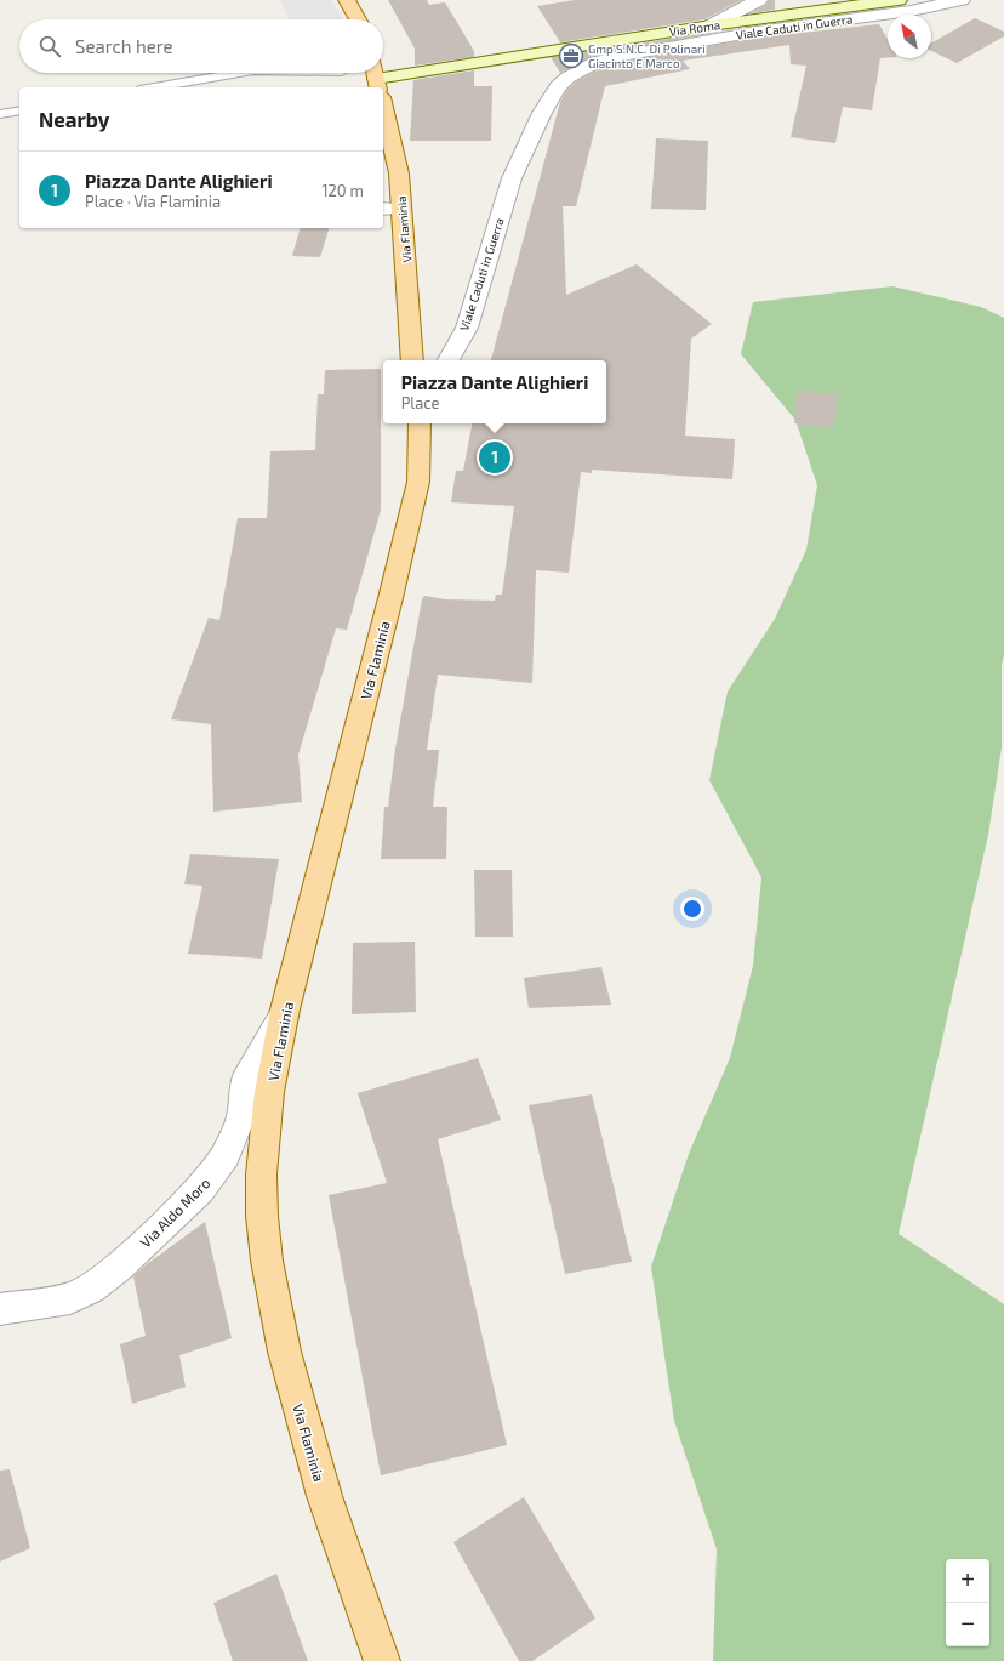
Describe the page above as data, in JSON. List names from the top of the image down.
{
  "streets": {
    "main road": ["Via Roma", "Via Flaminia"],
    "street": ["Viale Caduti in Guerra", "Via Aldo Moro"]
  },
  "crossings": [
    ["Via Flaminia", "Via Aldo Moro"]
  ],
  "places": {
    "office": ["Gmp S.N.C. Di Polinari Giacinto E Marco"]
  },
  "north": "top left",
  "page": {
    "search": "Search here",
    "heading": "Nearby",
    "list": [
      {
        "mark": "1",
        "name": "Piazza Dante Alighieri",
        "note": "Place · Via Flaminia",
        "value": "120 m"
      }
    ],
    "popup": ["Piazza Dante Alighieri", "Place"],
    "pins": "1",
    "map_buttons": ["+", "−"]
  }
}
